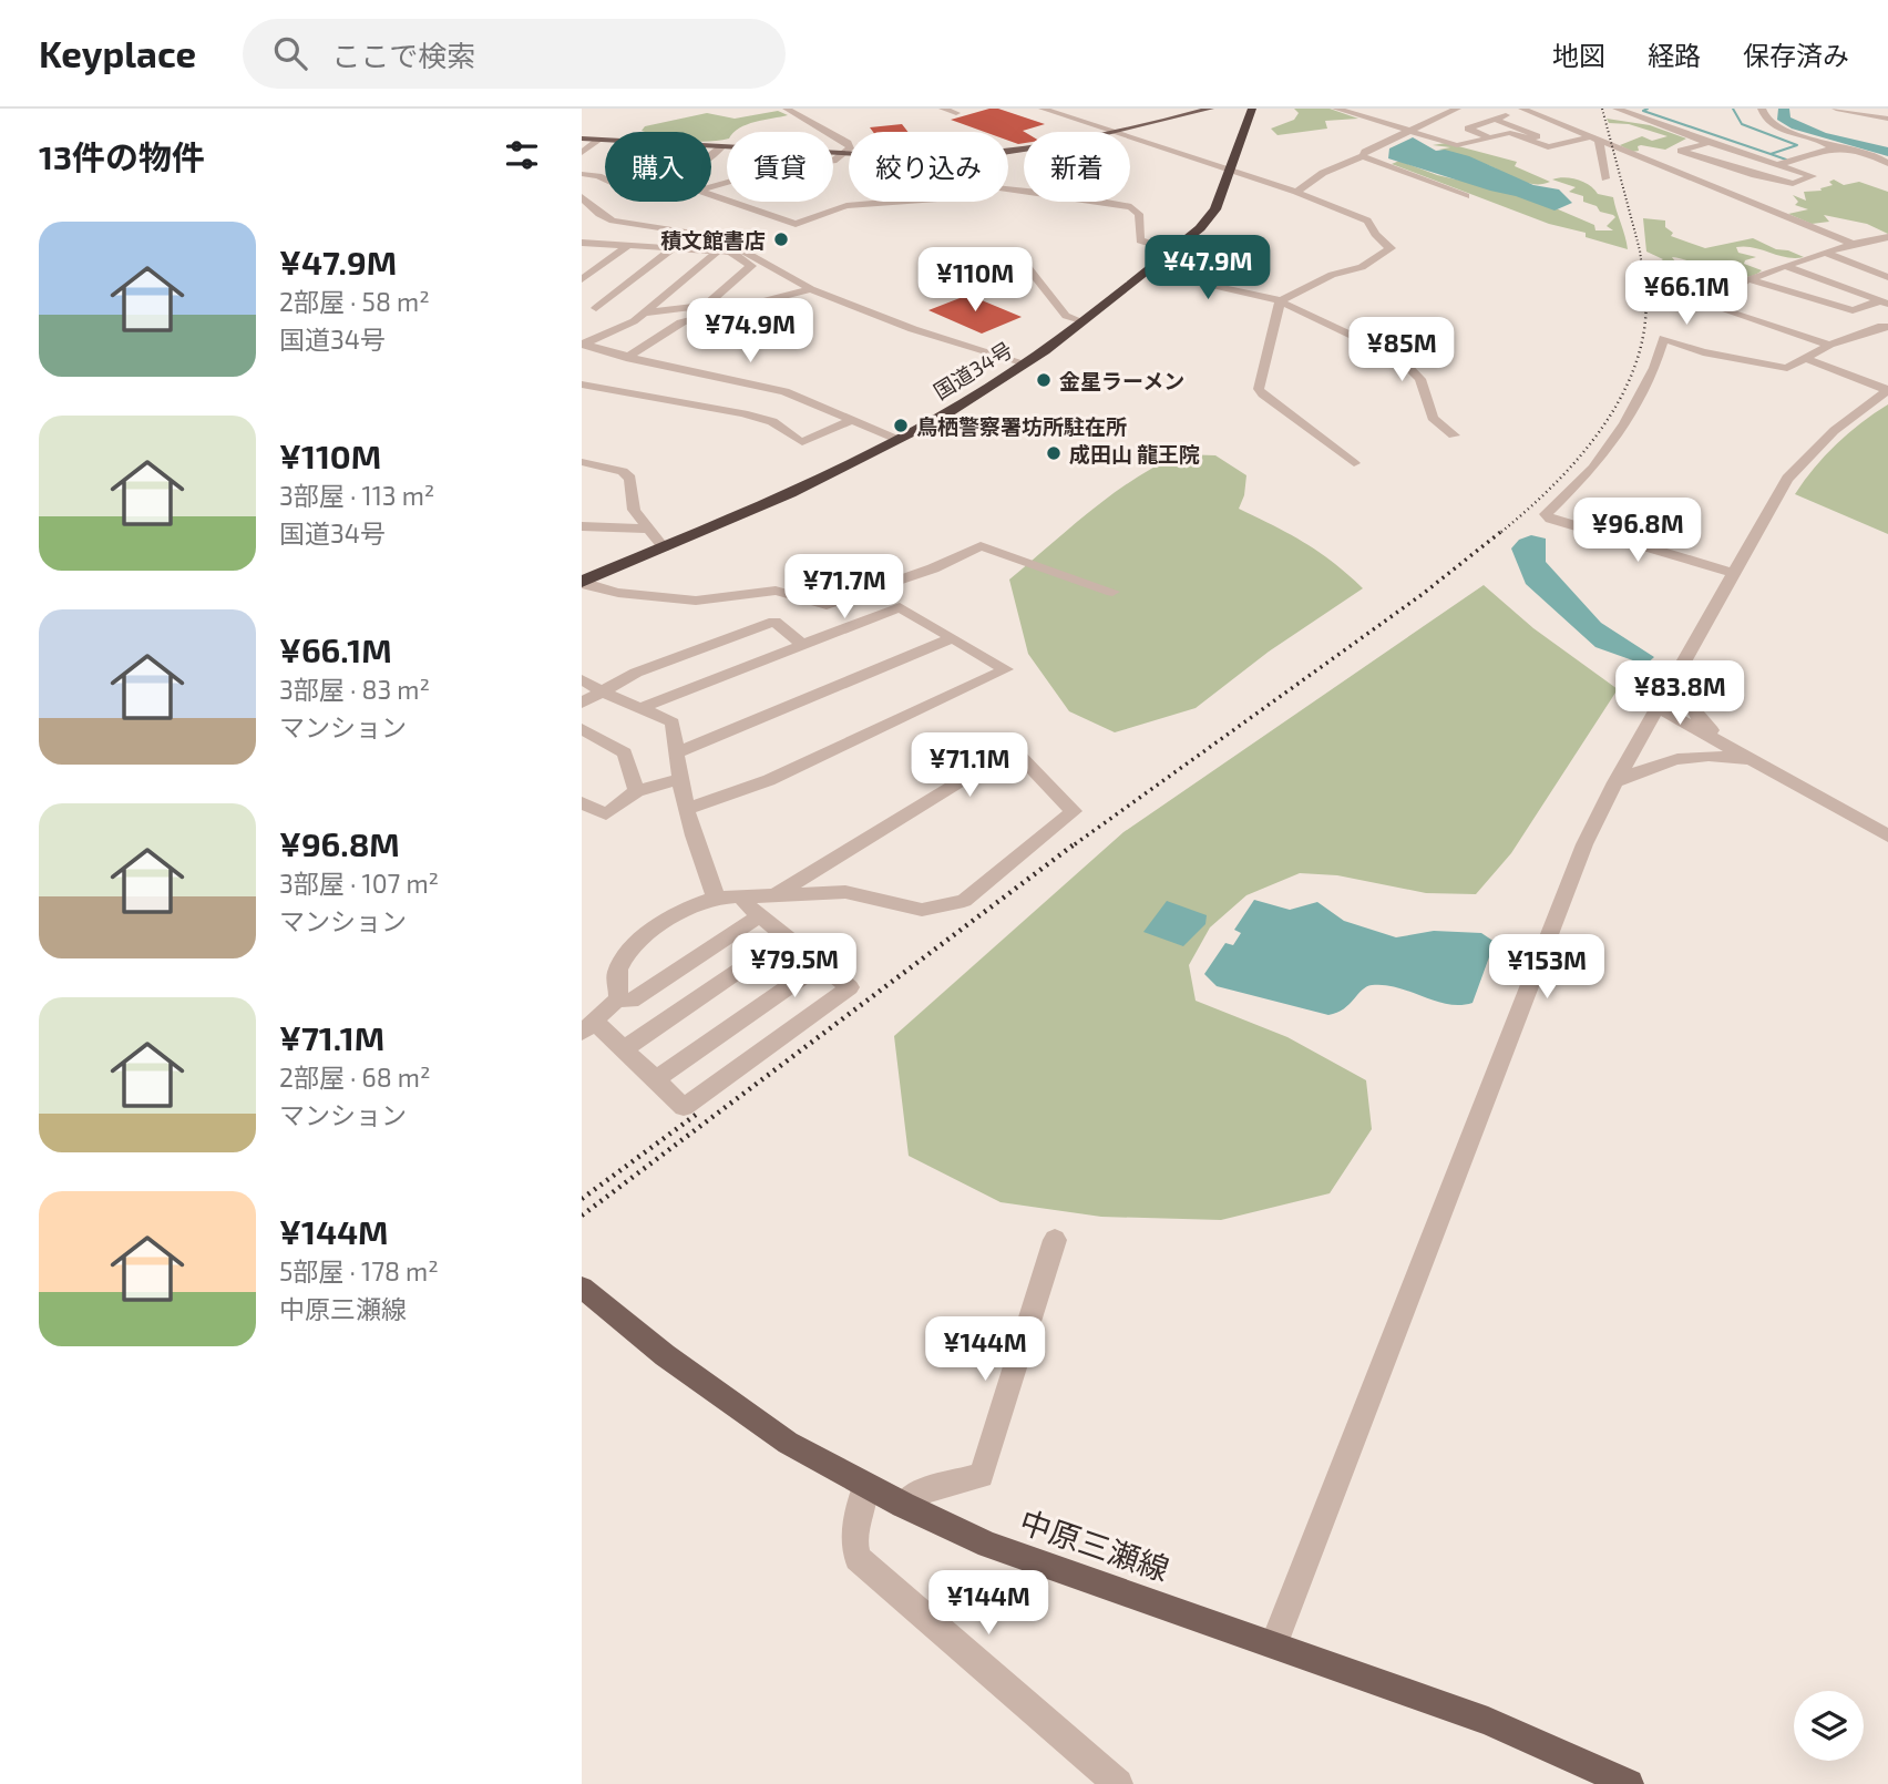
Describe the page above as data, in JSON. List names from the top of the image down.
{
  "streets": {
    "highway": ["国道34号"],
    "main road": ["中原三瀬線"]
  },
  "places": [
    "積文館書店",
    "金星ラーメン",
    "鳥栖警察署坊所駐在所",
    "成田山 龍王院"
  ],
  "page": {
    "header": "Keyplace",
    "search": "ここで検索",
    "nav": ["地図", "経路", "保存済み"],
    "heading": "13件の物件",
    "chip": [
      "購入",
      "賃貸",
      "絞り込み",
      "新着"
    ],
    "list": [
      {
        "name": "¥47.9M",
        "note": "2部屋 · 58 m² · 国道34号"
      },
      {
        "name": "¥110M",
        "note": "3部屋 · 113 m² · 国道34号"
      },
      {
        "name": "¥66.1M",
        "note": "3部屋 · 83 m² · マンション"
      },
      {
        "name": "¥96.8M",
        "note": "3部屋 · 107 m² · マンション"
      },
      {
        "name": "¥71.1M",
        "note": "2部屋 · 68 m² · マンション"
      },
      {
        "name": "¥144M",
        "note": "5部屋 · 178 m² · 中原三瀬線"
      }
    ],
    "price": [
      "¥47.9M",
      "¥110M",
      "¥66.1M",
      "¥74.9M",
      "¥85M",
      "¥96.8M",
      "¥71.7M",
      "¥83.8M",
      "¥71.1M",
      "¥79.5M",
      "¥153M",
      "¥144M",
      "¥144M"
    ]
  }
}
